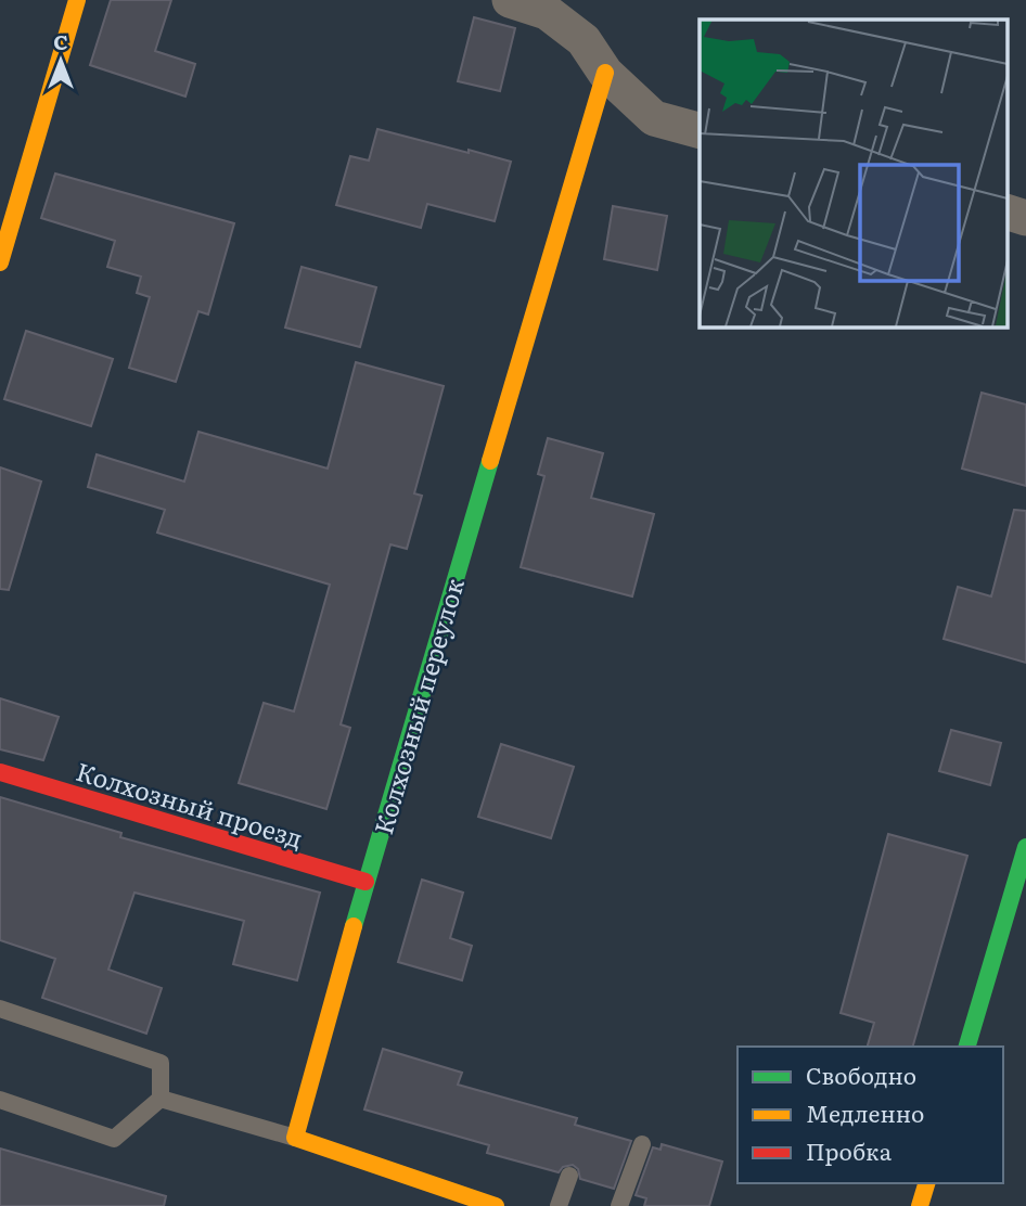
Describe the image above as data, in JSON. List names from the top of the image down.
{
  "streets": {
    "street": ["Колхозный переулок", "Колхозный проезд"]
  },
  "crossings": [
    ["Колхозный переулок", "Колхозный проезд"]
  ],
  "legend": ["Свободно", "Медленно", "Пробка"],
  "north": "top"
}
